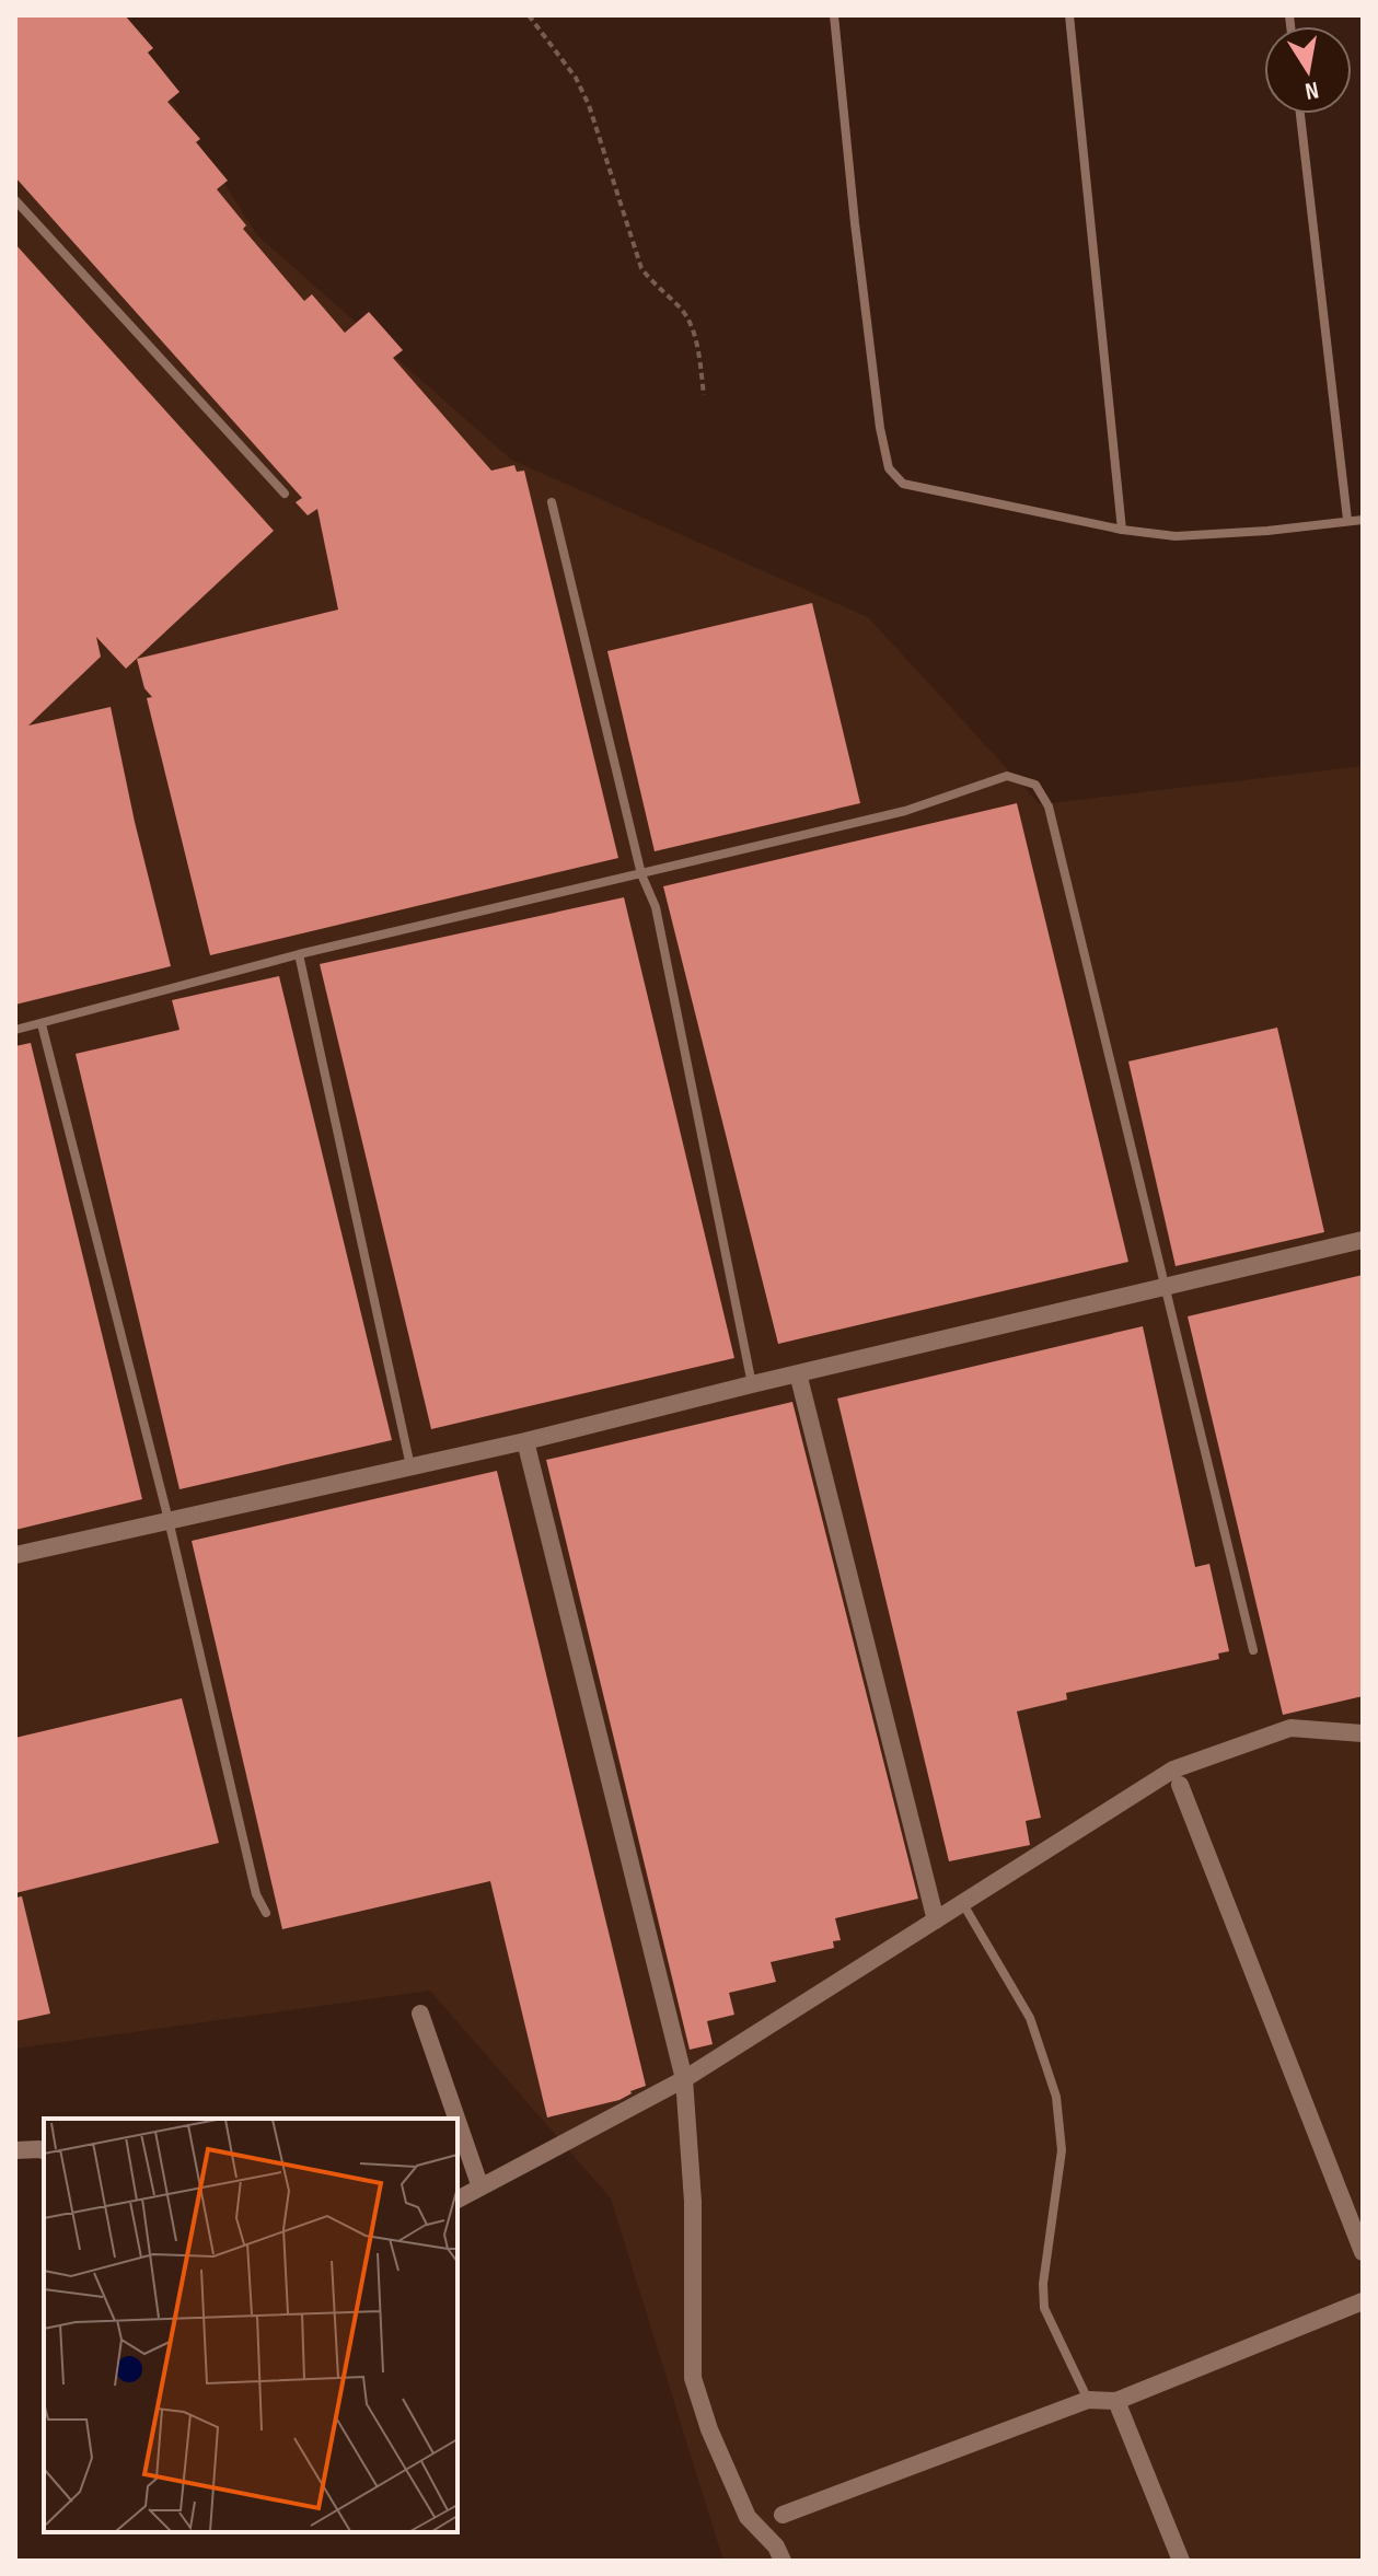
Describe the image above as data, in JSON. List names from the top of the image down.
{
  "north": "bottom"
}
